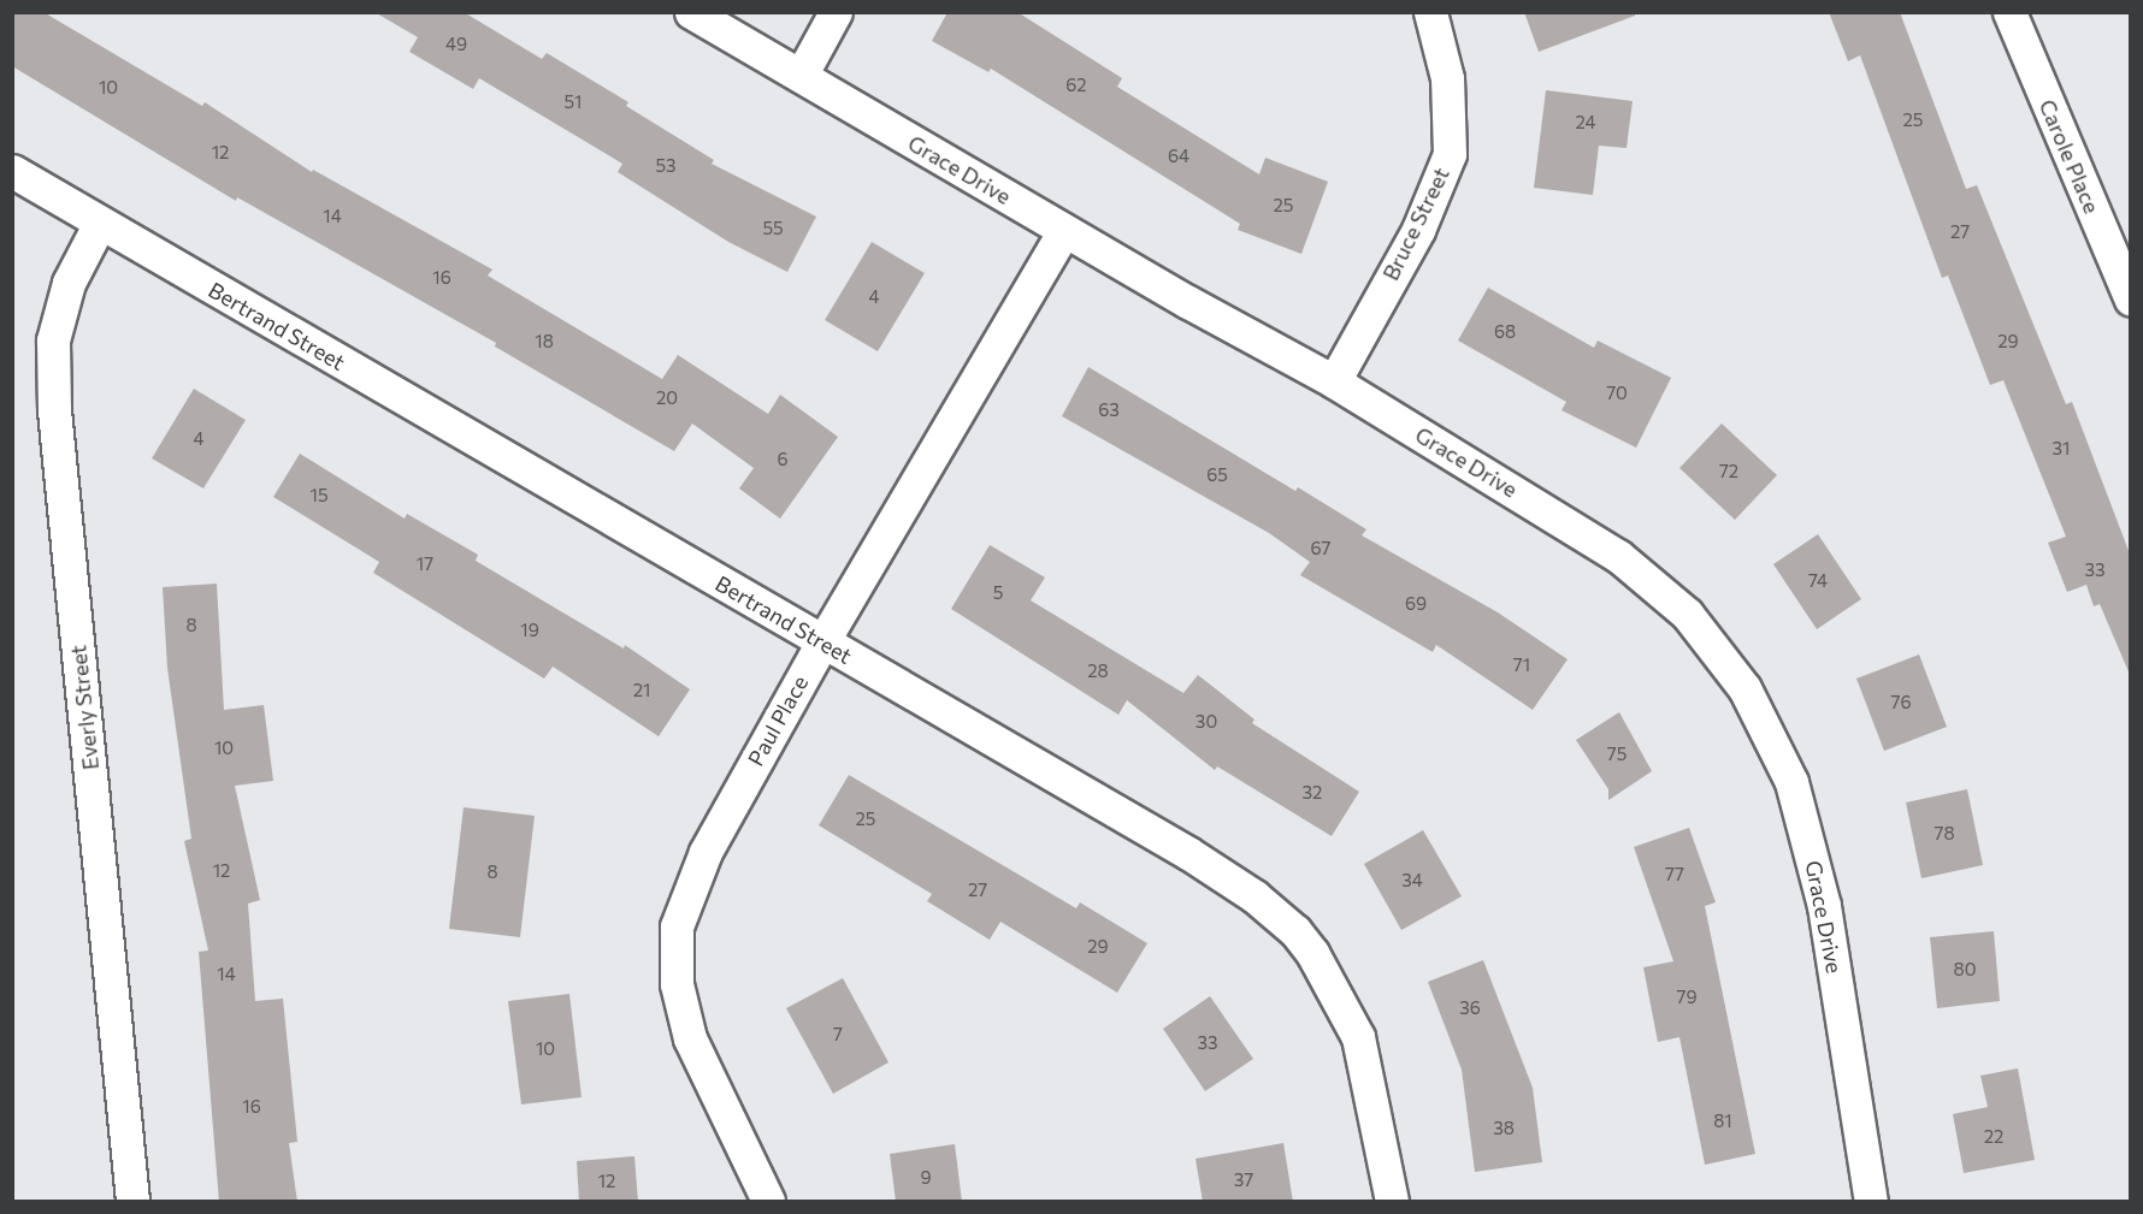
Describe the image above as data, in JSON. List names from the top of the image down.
{
  "streets": {
    "street": [
      "Carole Place",
      "Grace Drive",
      "Bruce Street",
      "Bertrand Street",
      "Everly Street",
      "Paul Place"
    ]
  },
  "crossings": [
    ["Grace Drive", "Bruce Street"],
    ["Grace Drive", "Paul Place"],
    ["Bertrand Street", "Everly Street"],
    ["Bertrand Street", "Paul Place"]
  ],
  "house_numbers": [
    "49",
    "62",
    "10",
    "51",
    "25",
    "24",
    "12",
    "64",
    "53",
    "25",
    "14",
    "55",
    "27",
    "16",
    "4",
    "68",
    "18",
    "29",
    "70",
    "20",
    "63",
    "4",
    "31",
    "6",
    "72",
    "65",
    "15",
    "67",
    "17",
    "33",
    "74",
    "5",
    "69",
    "8",
    "19",
    "71",
    "28",
    "21",
    "76",
    "30",
    "10",
    "75",
    "32",
    "25",
    "78",
    "12",
    "8",
    "77",
    "34",
    "27",
    "29",
    "80",
    "14",
    "79",
    "36",
    "7",
    "33",
    "10",
    "16",
    "81",
    "38",
    "22",
    "9",
    "37",
    "12"
  ]
}
